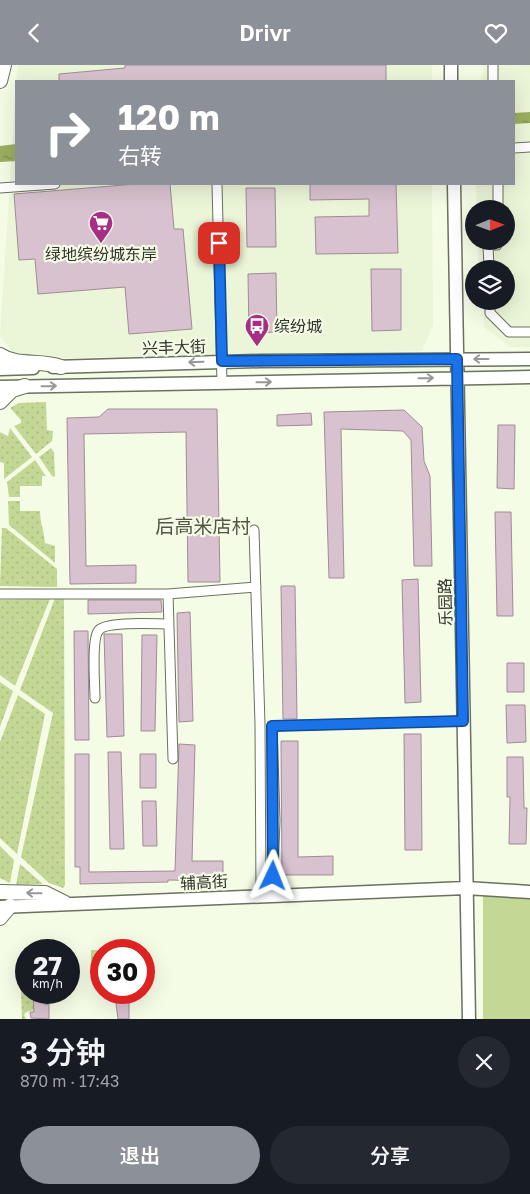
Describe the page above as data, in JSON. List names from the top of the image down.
{
  "streets": {
    "street": ["兴丰大街", "乐园路", "辅高街"]
  },
  "crossings": [
    ["兴丰大街", "乐园路"],
    ["乐园路", "辅高街"]
  ],
  "districts": ["后高米店村"],
  "places": {
    "supermarket": ["绿地缤纷城东岸"],
    "bus stop": ["缤纷城"]
  },
  "north": "right",
  "page": {
    "header": "Drivr",
    "turn": ["120 m", "右转"],
    "speed": "27 km/h",
    "limit": "30",
    "heading": ["3 分钟", "870 m · 17:43"],
    "buttons": ["退出", "分享"]
  }
}
